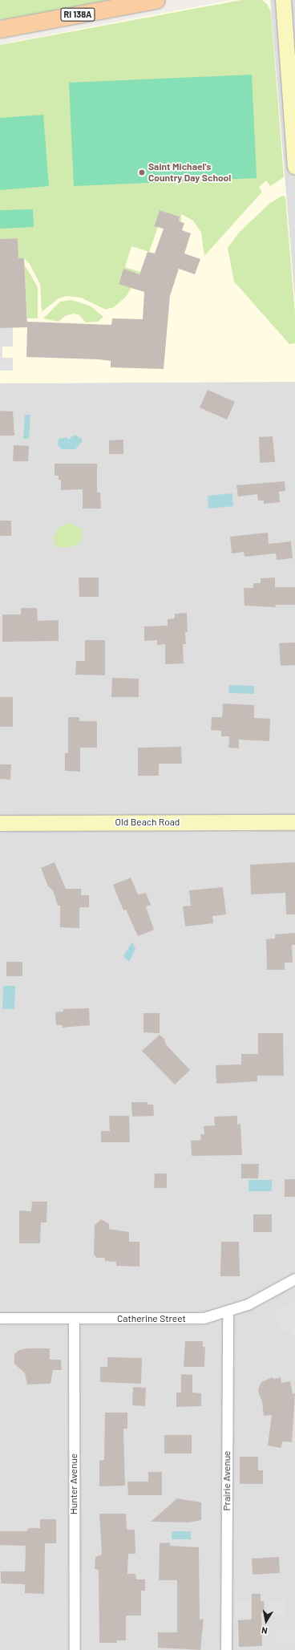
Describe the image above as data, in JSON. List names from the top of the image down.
{
  "streets": {
    "main road": ["RI 138A"],
    "street": [
      "Old Beach Road",
      "Catherine Street",
      "Prairie Avenue",
      "Hunter Avenue"
    ]
  },
  "crossings": [
    ["Catherine Street", "Prairie Avenue"],
    ["Catherine Street", "Hunter Avenue"]
  ],
  "places": ["Saint Michael's Country Day School"],
  "north": "bottom"
}
